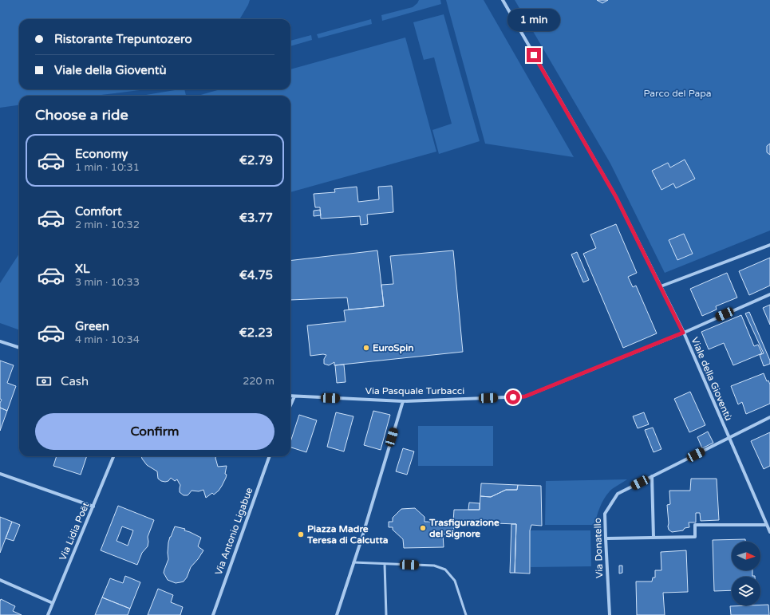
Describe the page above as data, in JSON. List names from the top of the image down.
{
  "streets": {
    "street": [
      "Viale della Gioventù",
      "Via Pasquale Turbacci",
      "Via Lidia Poët",
      "Via Antonio Ligabue",
      "Via Donatello"
    ]
  },
  "crossings": [
    ["Viale della Gioventù", "Via Pasquale Turbacci"],
    ["Viale della Gioventù", "Via Donatello"]
  ],
  "parks": ["Parco del Papa"],
  "places": ["EuroSpin", "Trasfigurazione del Signore", "Piazza Madre Teresa di Calcutta"],
  "north": "right",
  "page": {
    "bubble": "1 min",
    "banner": ["Ristorante Trepuntozero", "Viale della Gioventù"],
    "heading": "Choose a ride",
    "list": [
      {
        "name": "Economy",
        "note": "1 min · 10:31",
        "value": "€2.79"
      },
      {
        "name": "Comfort",
        "note": "2 min · 10:32",
        "value": "€3.77"
      },
      {
        "name": "XL",
        "note": "3 min · 10:33",
        "value": "€4.75"
      },
      {
        "name": "Green",
        "note": "4 min · 10:34",
        "value": "€2.23"
      }
    ],
    "pay": ["Cash", "220 m"],
    "buttons": "Confirm"
  }
}
